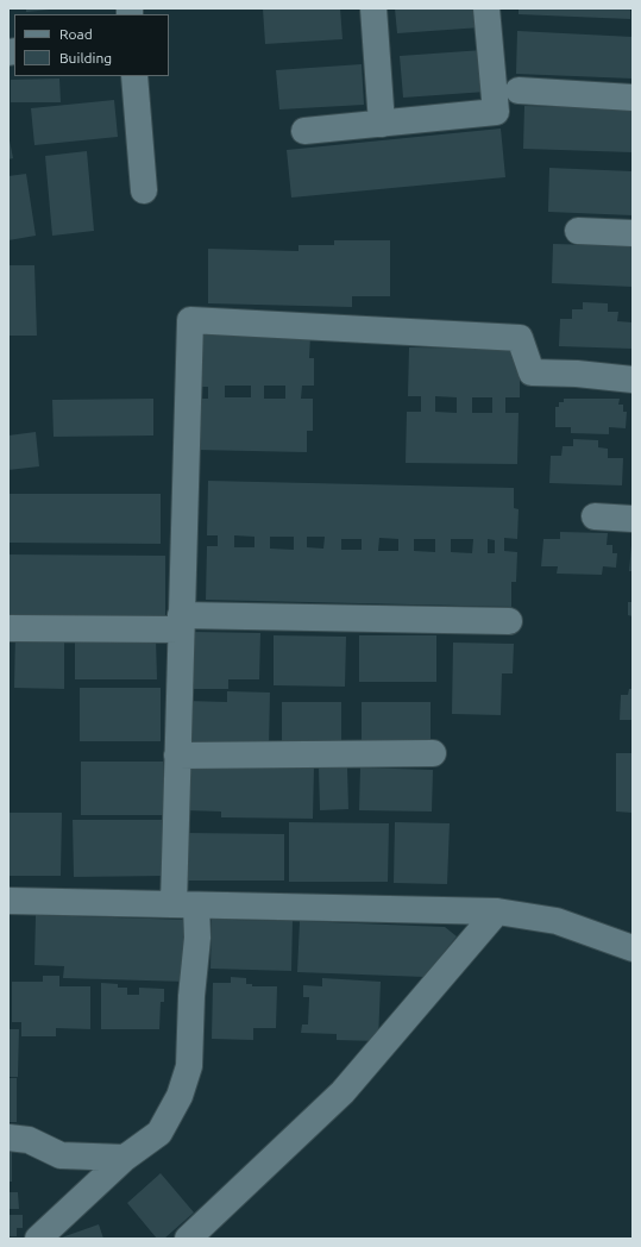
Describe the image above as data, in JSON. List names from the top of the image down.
{
  "legend": ["Road", "Building"]
}
